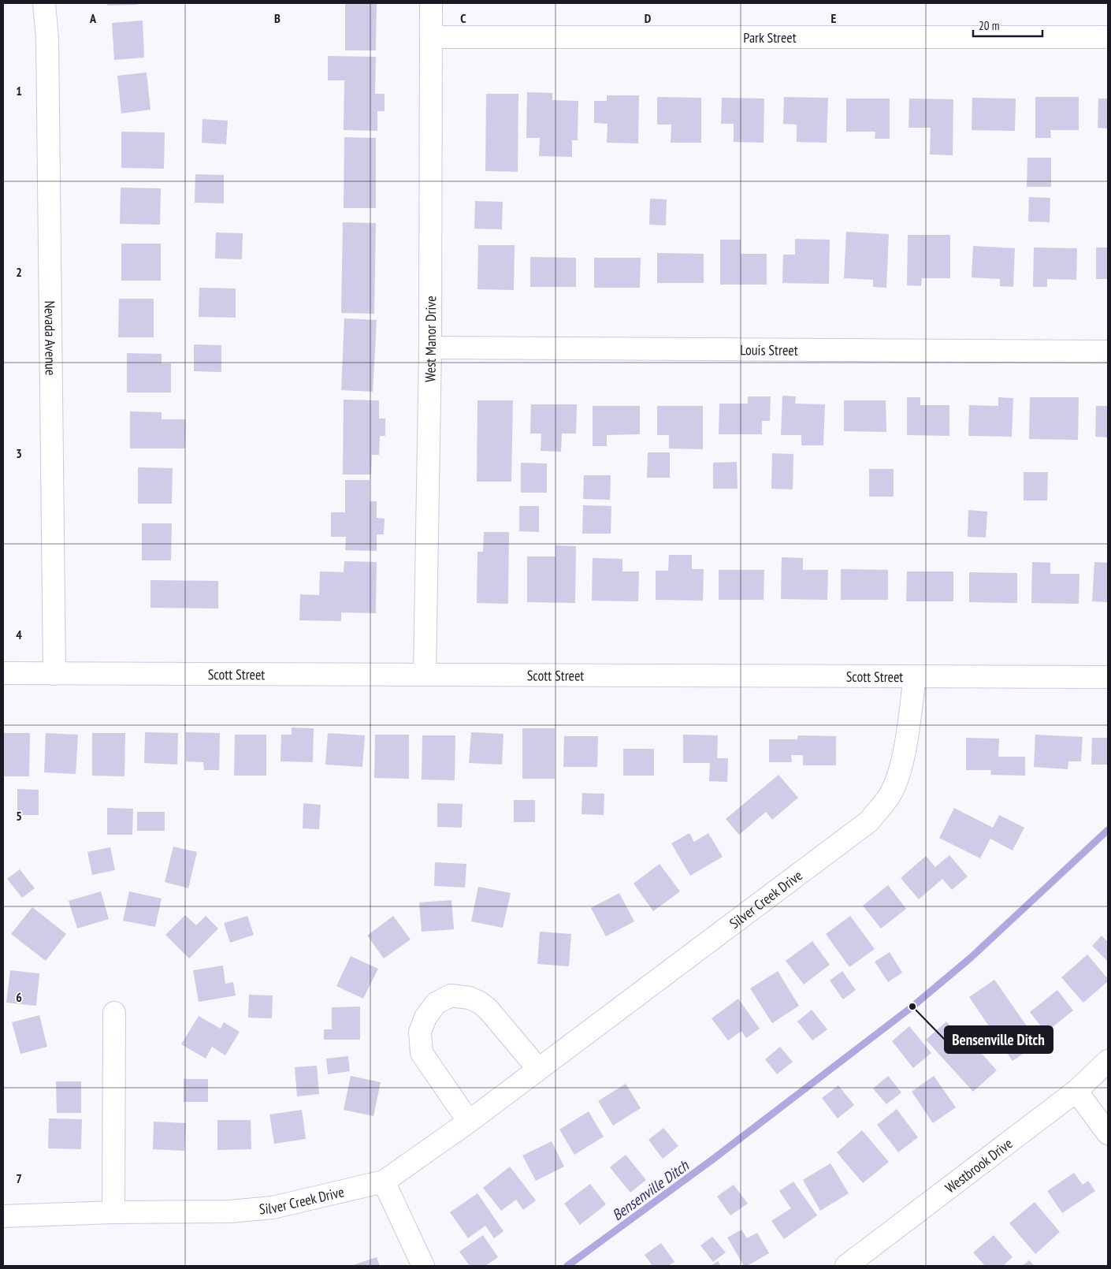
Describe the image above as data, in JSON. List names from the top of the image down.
{
  "streets": {
    "street": [
      "Park Street",
      "Nevada Avenue",
      "West Manor Drive",
      "Louis Street",
      "Scott Street",
      "Silver Creek Drive",
      "Westbrook Drive"
    ]
  },
  "crossings": [
    ["Park Street", "West Manor Drive"],
    ["Nevada Avenue", "Scott Street"],
    ["West Manor Drive", "Louis Street"],
    ["West Manor Drive", "Scott Street"],
    ["Scott Street", "Silver Creek Drive"]
  ],
  "water": ["Bensenville Ditch"],
  "places": ["Bensenville Ditch"],
  "scale_bar": "20 m",
  "grid": {
    "columns": [
      "A",
      "B",
      "C",
      "D",
      "E"
    ],
    "rows": [
      "1",
      "2",
      "3",
      "4",
      "5",
      "6",
      "7"
    ]
  }
}
